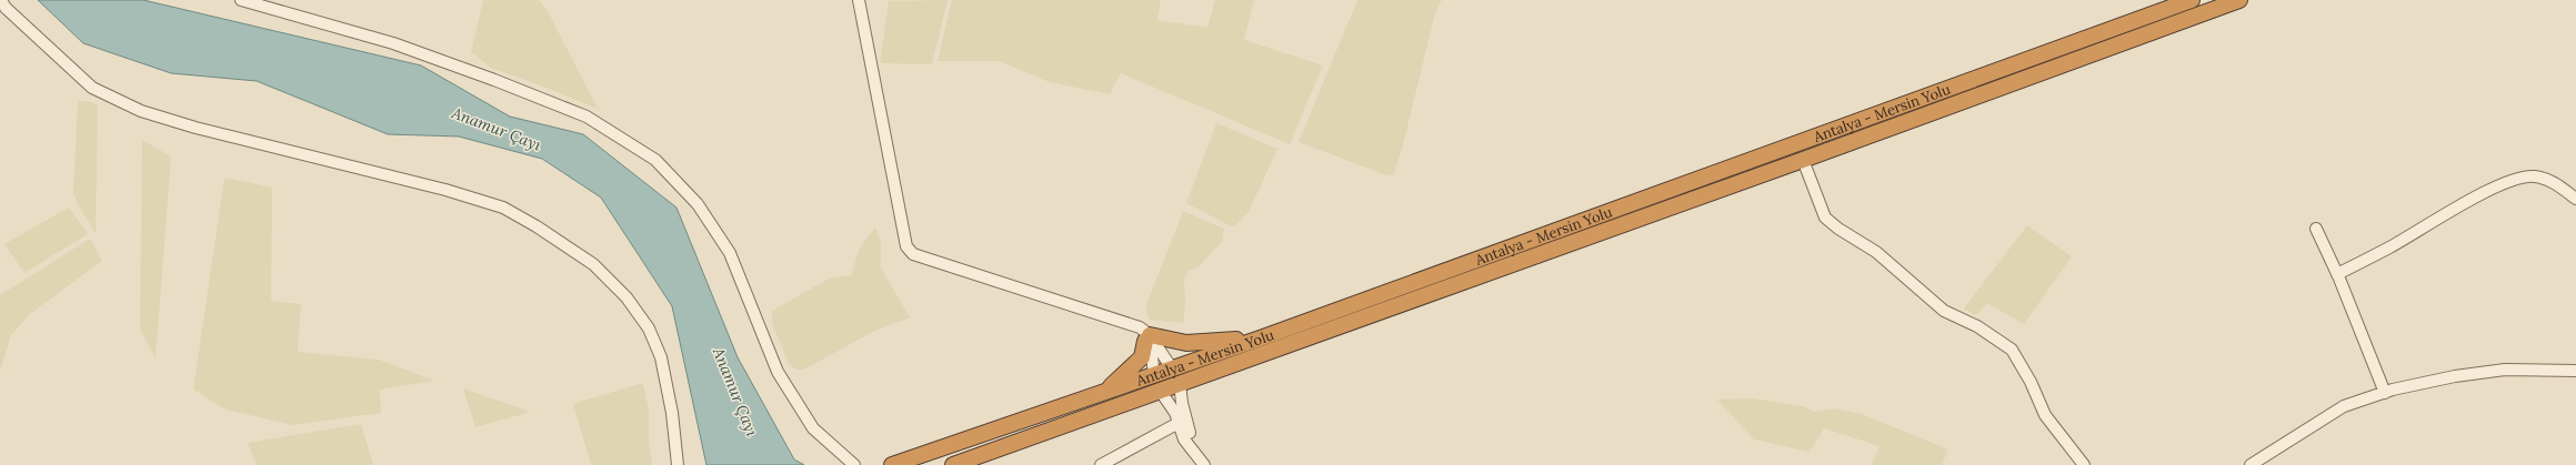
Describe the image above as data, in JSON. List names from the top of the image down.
{
  "streets": {
    "highway": ["Antalya - Mersin Yolu"]
  },
  "water": ["Anamur Çayı"]
}
